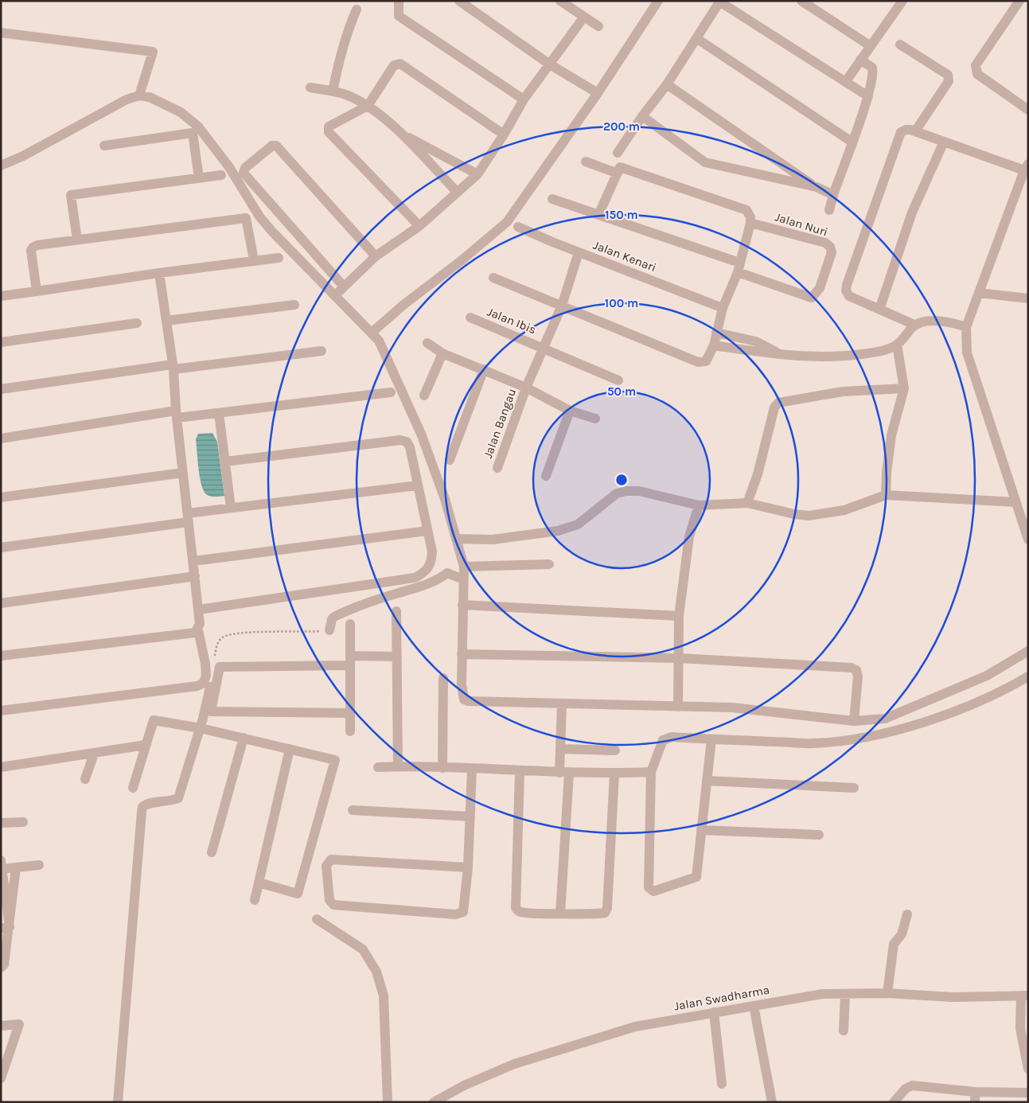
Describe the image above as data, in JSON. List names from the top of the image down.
{
  "streets": {
    "street": [
      "Jalan Nuri",
      "Jalan Kenari",
      "Jalan Ibis",
      "Jalan Bangau",
      "Jalan Swadharma"
    ]
  },
  "crossings": [
    ["Jalan Kenari", "Jalan Bangau"],
    ["Jalan Ibis", "Jalan Bangau"]
  ],
  "rings": [
    "200 m",
    "150 m",
    "100 m",
    "50 m"
  ]
}
